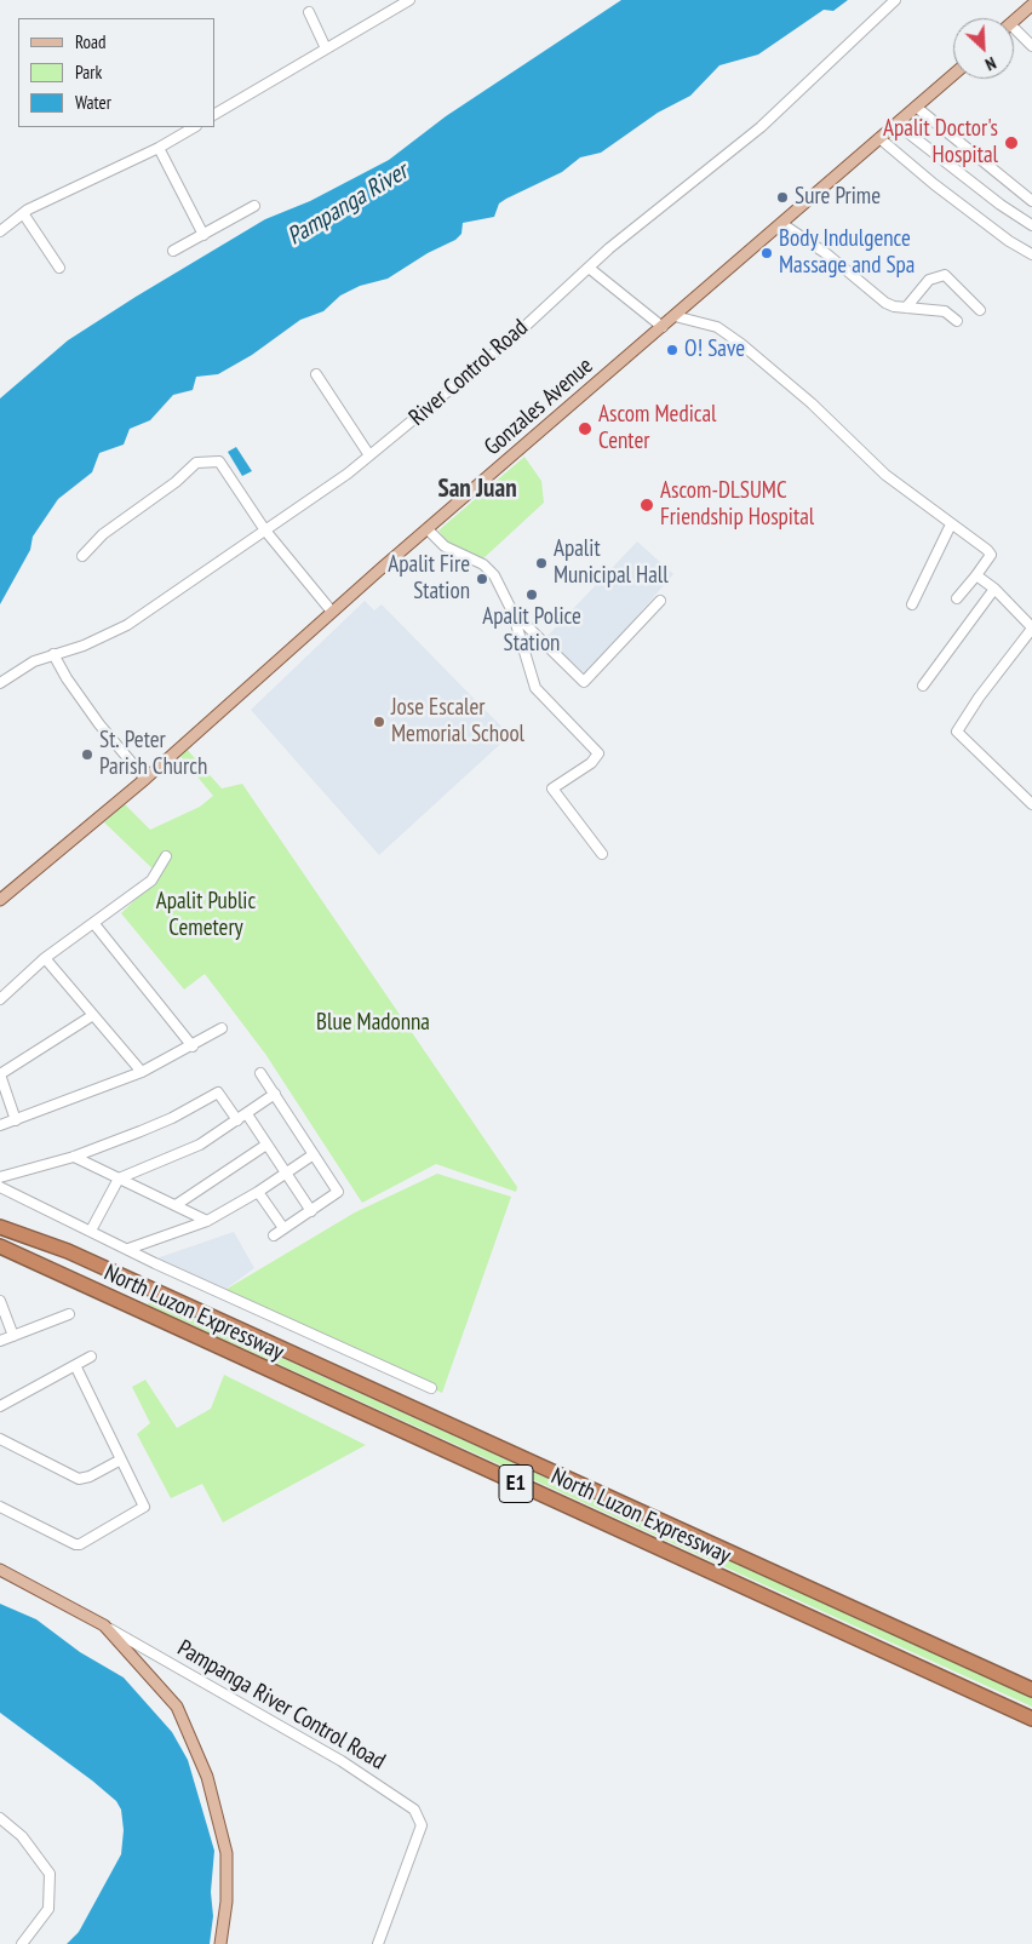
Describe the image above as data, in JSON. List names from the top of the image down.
{
  "streets": {
    "highway": ["North Luzon Expressway", "E1"],
    "main road": ["Gonzales Avenue", "Pampanga River Control Road"],
    "street": ["River Control Road"]
  },
  "districts": ["San Juan"],
  "water": ["Pampanga River"],
  "parks": ["Apalit Public Cemetery", "Blue Madonna"],
  "places": [
    "Apalit Doctor's Hospital",
    "Sure Prime",
    "Body Indulgence Massage and Spa",
    "O! Save",
    "Ascom Medical Center",
    "Ascom-DLSUMC Friendship Hospital",
    "Apalit Municipal Hall",
    "Apalit Fire Station",
    "Apalit Police Station",
    "Jose Escaler Memorial School",
    "St. Peter Parish Church"
  ],
  "legend": ["Road", "Park", "Water"],
  "north": "bottom right"
}
